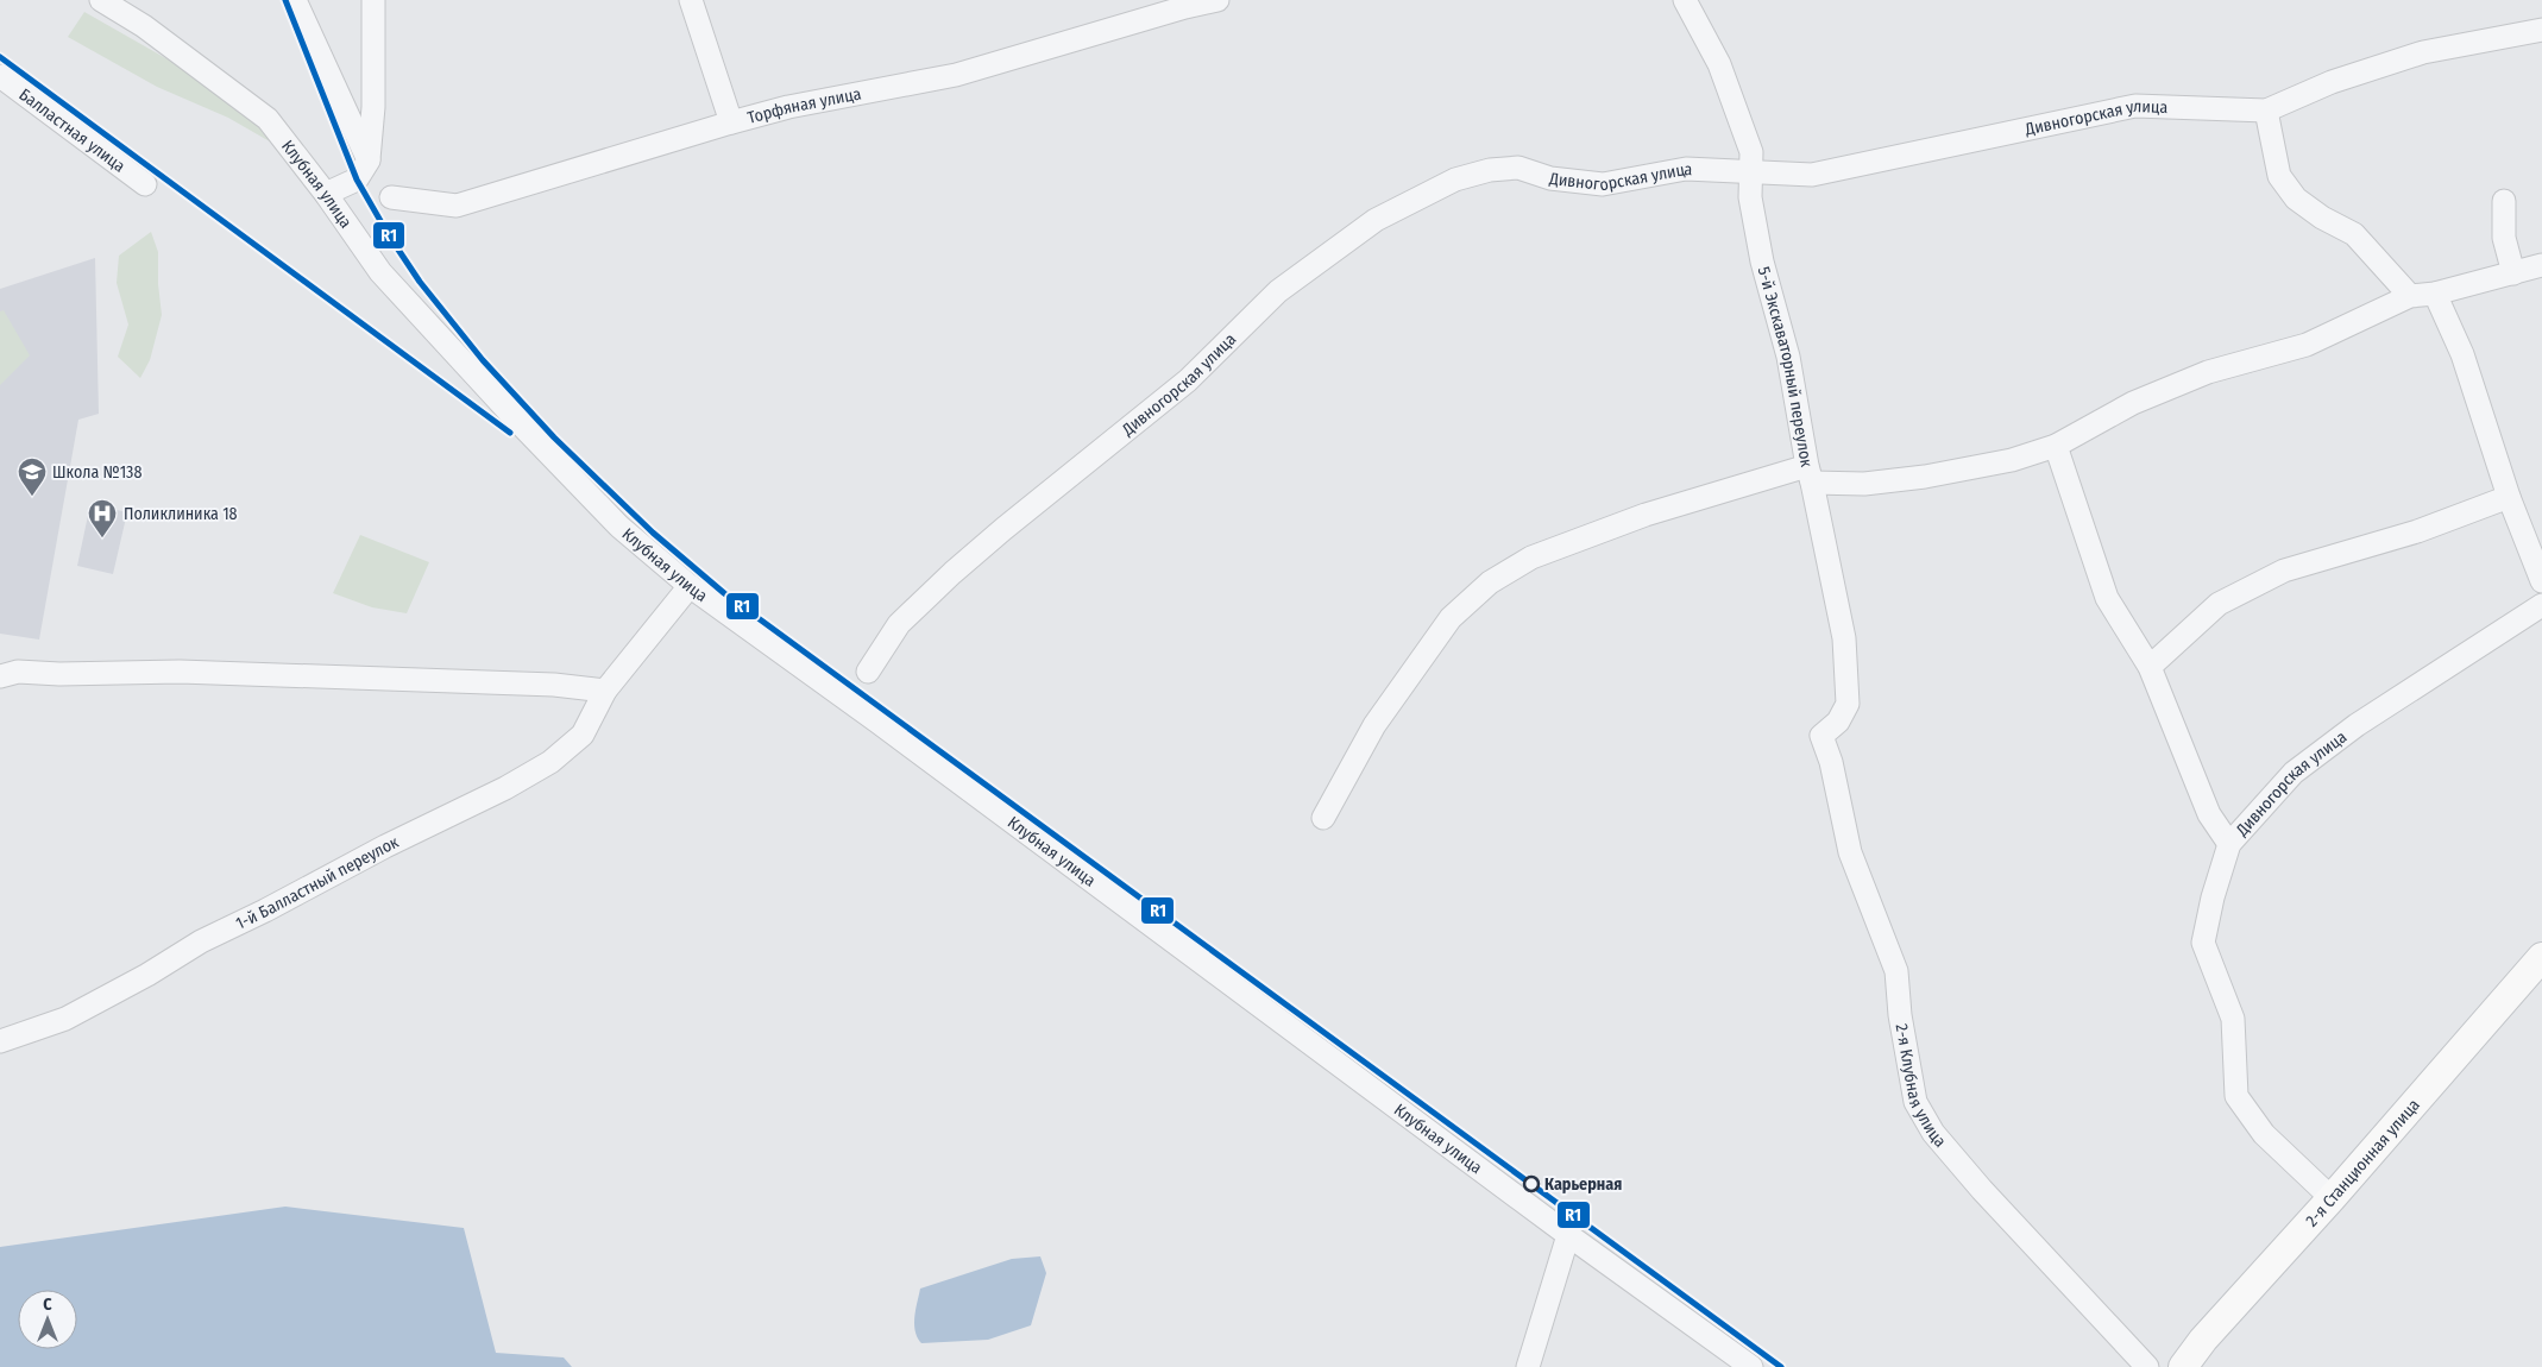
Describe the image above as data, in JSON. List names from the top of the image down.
{
  "streets": {
    "main road": ["2-я Станционная улица"],
    "street": [
      "Торфяная улица",
      "Дивногорская улица",
      "Балластная улица",
      "Клубная улица",
      "5-й Экскаваторный переулок",
      "1-й Балластный переулок",
      "2-я Клубная улица"
    ]
  },
  "crossings": [
    ["Дивногорская улица", "5-й Экскаваторный переулок"],
    ["Дивногорская улица", "2-я Станционная улица"],
    ["Клубная улица", "1-й Балластный переулок"],
    ["5-й Экскаваторный переулок", "2-я Клубная улица"]
  ],
  "places": {
    "school or university": ["Школа №138"],
    "hospital": ["Поликлиника 18"],
    "other": ["Карьерная"]
  },
  "lines": ["transit line R1"],
  "north": "top"
}
